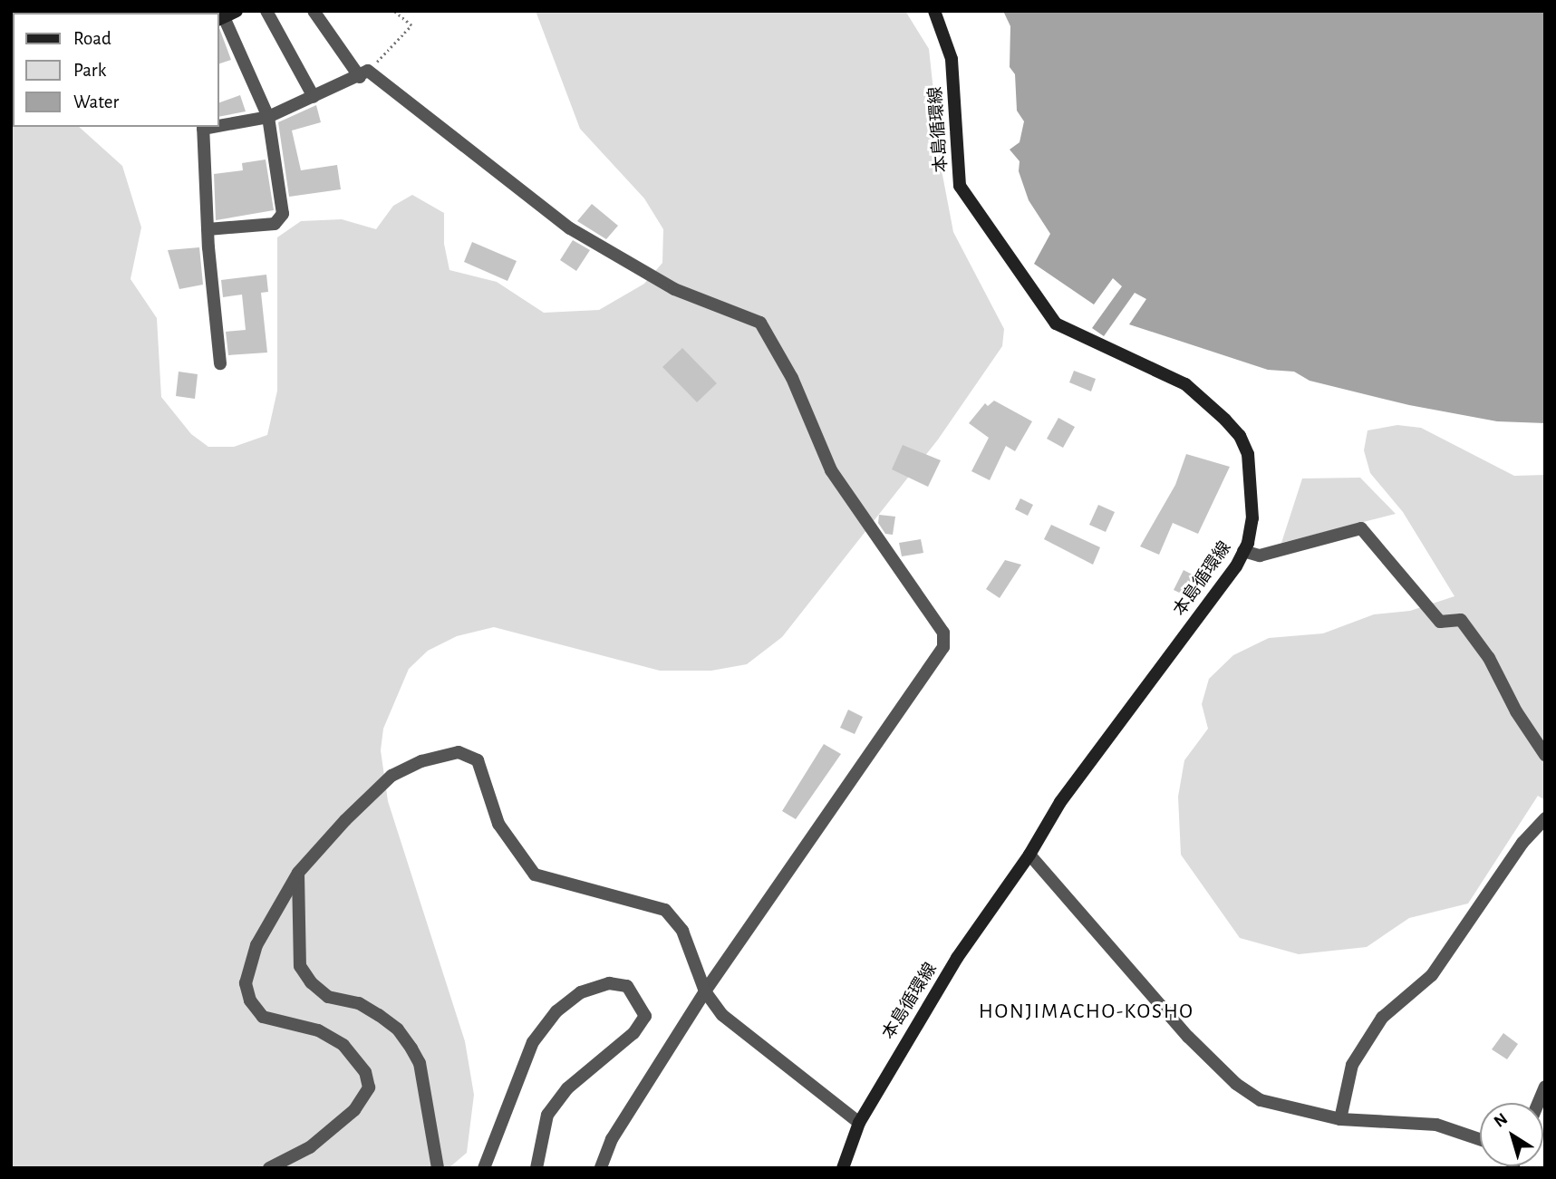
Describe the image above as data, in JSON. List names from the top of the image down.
{
  "streets": {
    "main road": ["本島循環線"]
  },
  "districts": ["HONJIMACHO-KOSHO"],
  "legend": ["Road", "Park", "Water"],
  "north": "top left"
}
